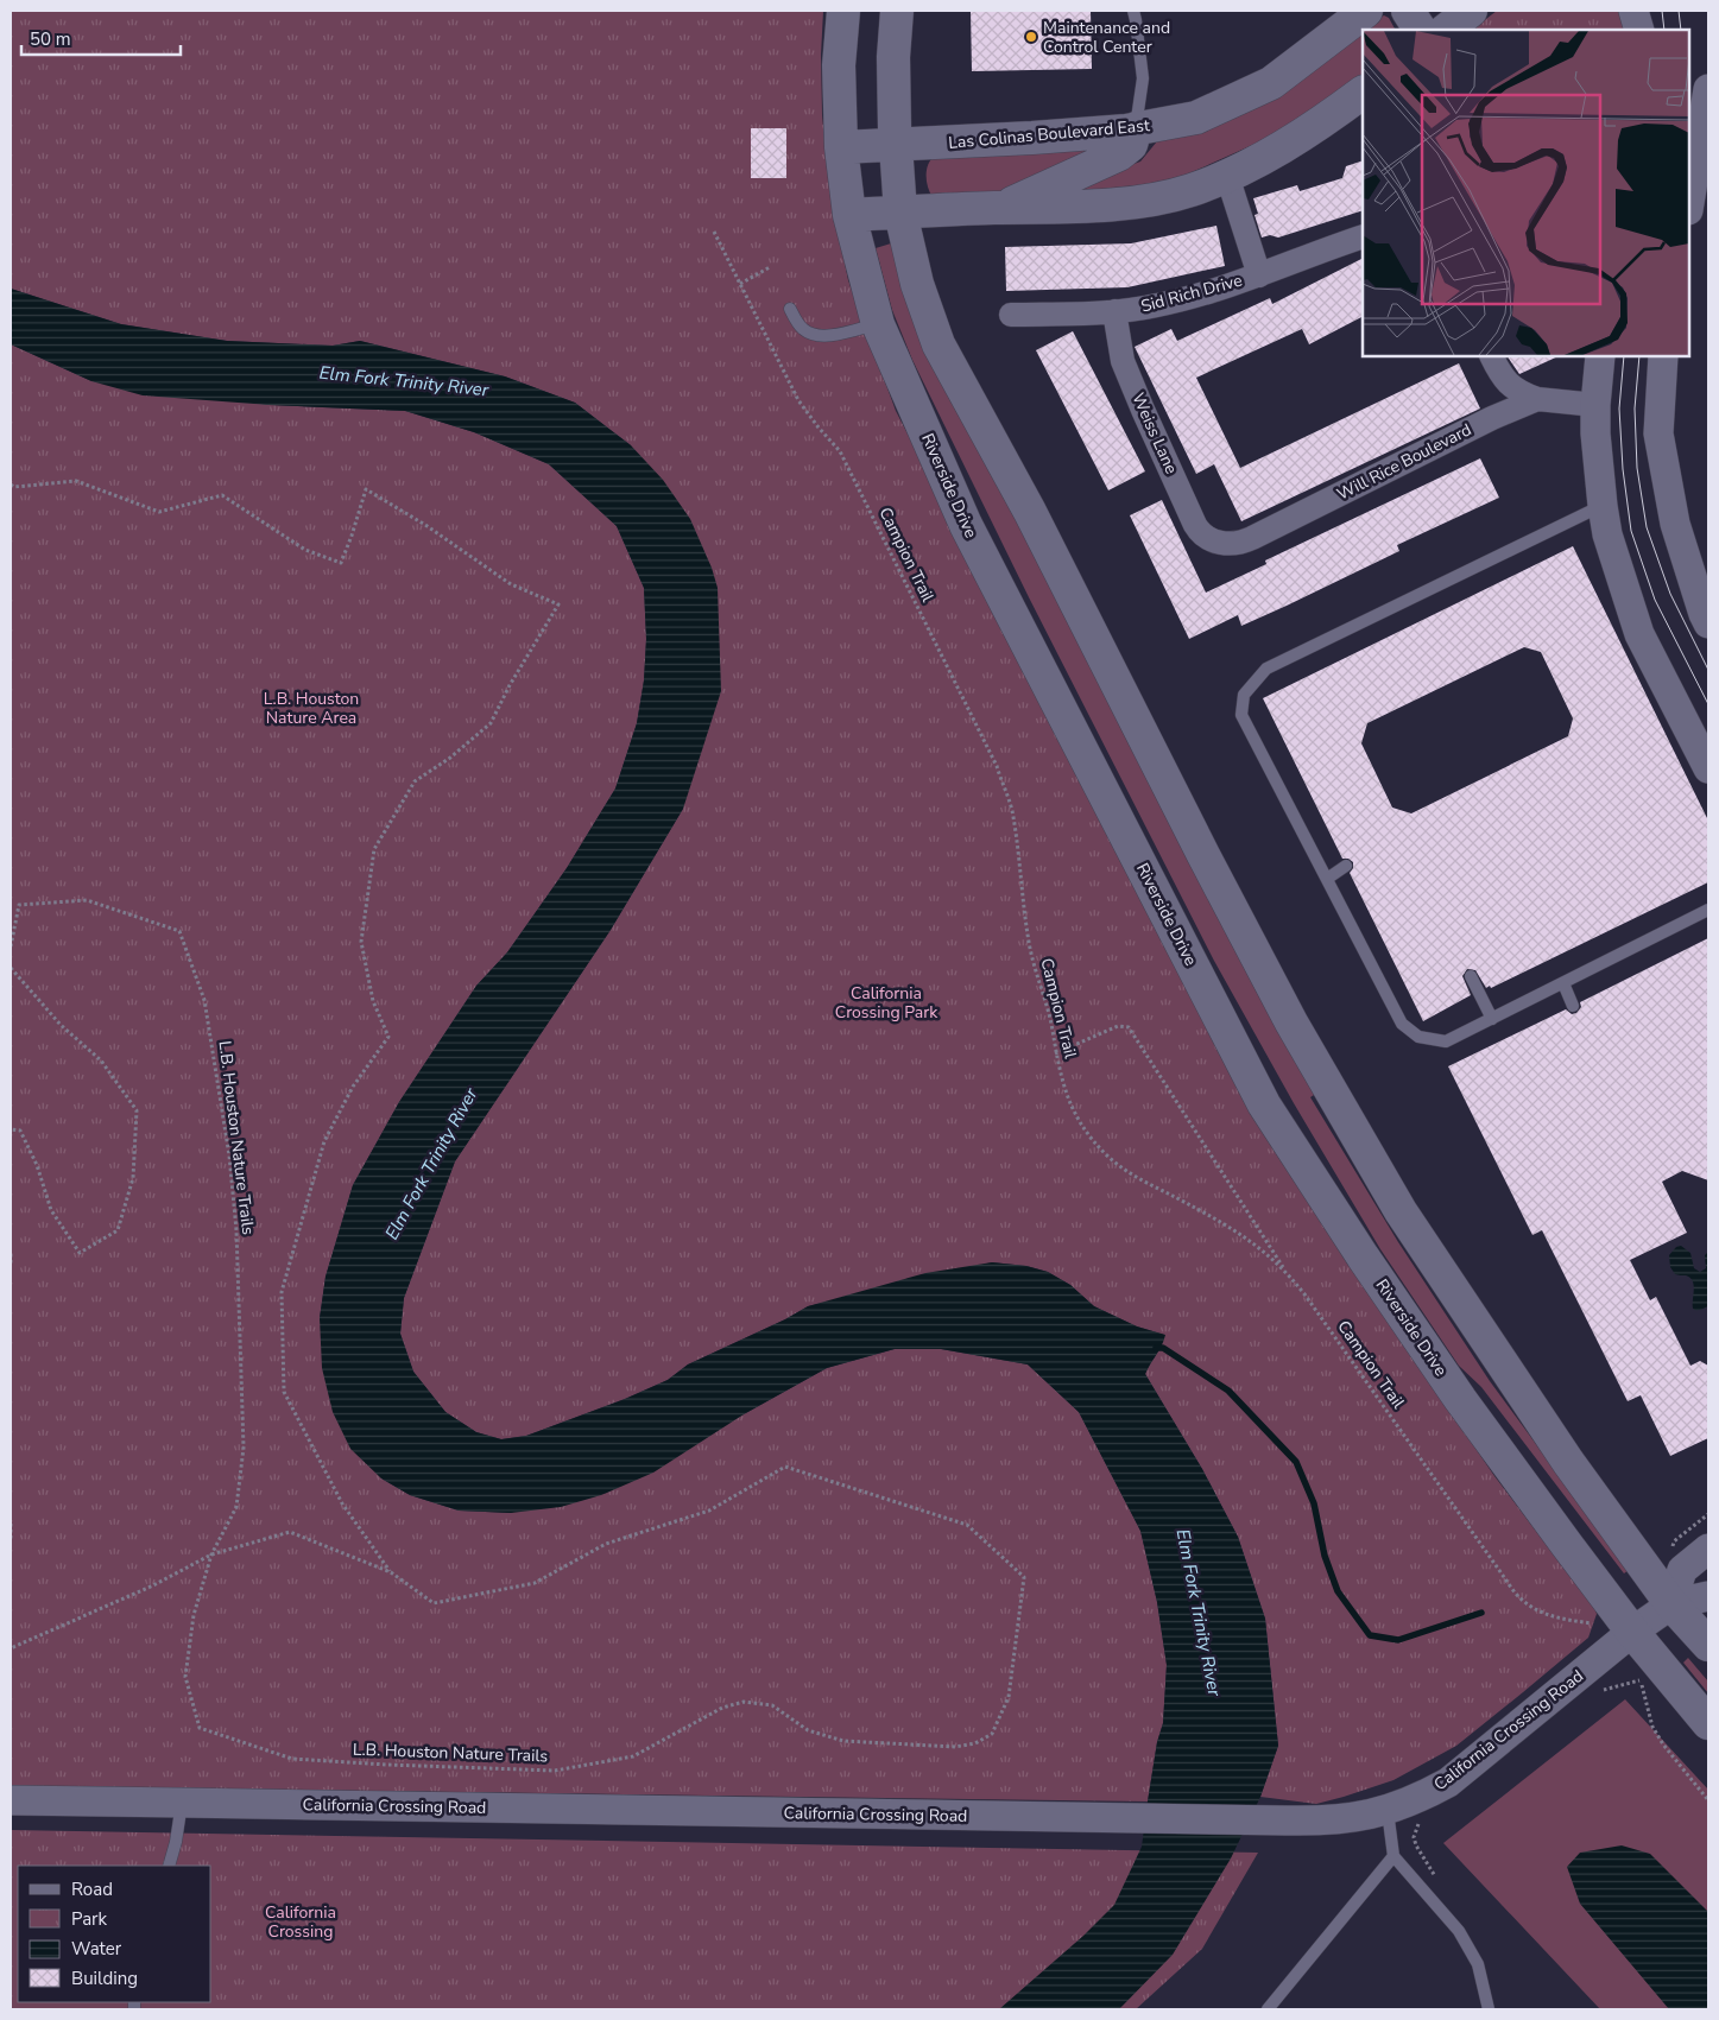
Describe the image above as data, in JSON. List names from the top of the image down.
{
  "streets": {
    "main road": ["Las Colinas Boulevard East", "Riverside Drive"],
    "street": [
      "Sid Rich Drive",
      "Weiss Lane",
      "Will Rice Boulevard",
      "California Crossing Road"
    ],
    "path": ["Campion Trail", "L.B. Houston Nature Trails"]
  },
  "crossings": [
    ["Las Colinas Boulevard East", "Riverside Drive"],
    ["Sid Rich Drive", "Weiss Lane"],
    ["Weiss Lane", "Will Rice Boulevard"],
    ["Riverside Drive", "California Crossing Road"]
  ],
  "water": ["Elm Fork Trinity River"],
  "parks": ["L.B. Houston Nature Area", "California Crossing Park", "California Crossing"],
  "places": ["Maintenance and Control Center"],
  "legend": [
    "Road",
    "Park",
    "Water",
    "Building"
  ],
  "scale_bar": "50 m"
}
